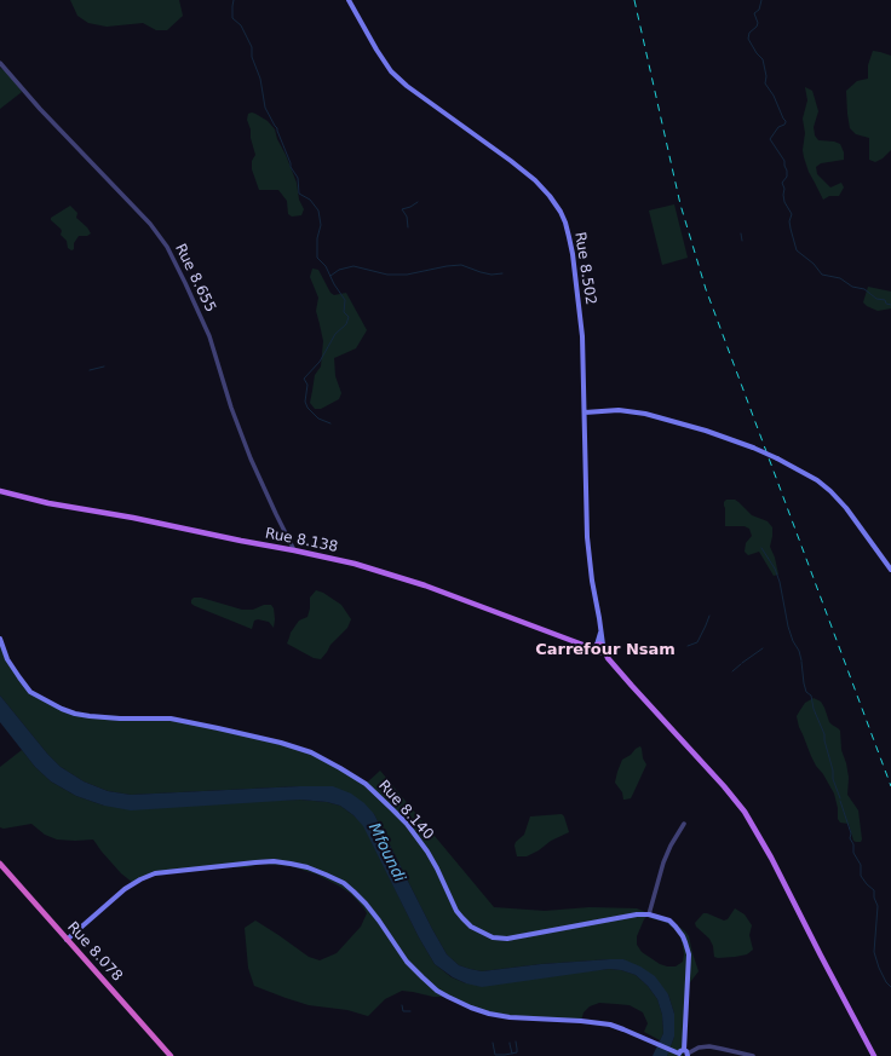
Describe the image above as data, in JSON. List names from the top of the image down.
{
  "streets": {
    "highway": ["Rue 8.078"],
    "main road": ["Rue 8.502", "Rue 8.138", "Rue 8.140"],
    "street": ["Rue 8.655"]
  },
  "crossings": [
    ["Rue 8.502", "Rue 8.138"],
    ["Rue 8.655", "Rue 8.138"]
  ],
  "districts": ["Carrefour Nsam"],
  "water": ["Mfoundi"]
}
